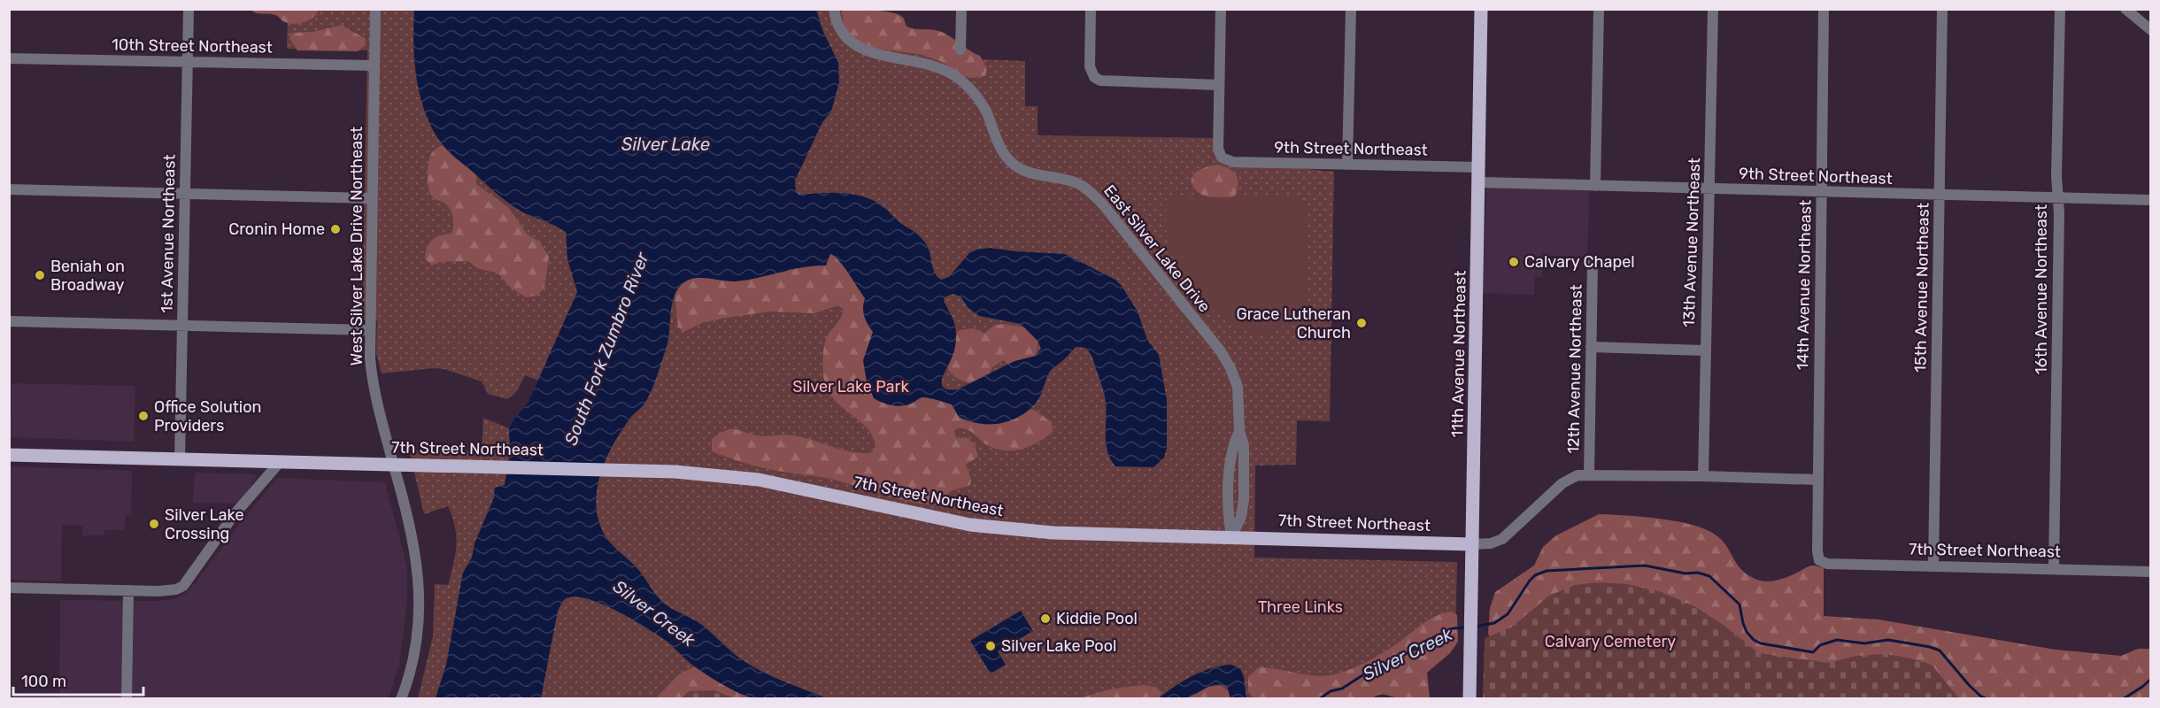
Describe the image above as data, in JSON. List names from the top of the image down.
{
  "streets": {
    "main road": ["11th Avenue Northeast", "7th Street Northeast"],
    "street": [
      "10th Street Northeast",
      "9th Street Northeast",
      "1st Avenue Northeast",
      "13th Avenue Northeast",
      "West Silver Lake Drive Northeast",
      "East Silver Lake Drive",
      "14th Avenue Northeast",
      "15th Avenue Northeast",
      "16th Avenue Northeast",
      "12th Avenue Northeast"
    ]
  },
  "crossings": [
    ["10th Street Northeast", "1st Avenue Northeast"],
    ["10th Street Northeast", "West Silver Lake Drive Northeast"],
    ["9th Street Northeast", "13th Avenue Northeast"],
    ["9th Street Northeast", "14th Avenue Northeast"],
    ["9th Street Northeast", "15th Avenue Northeast"],
    ["9th Street Northeast", "16th Avenue Northeast"],
    ["9th Street Northeast", "11th Avenue Northeast"],
    ["1st Avenue Northeast", "7th Street Northeast"],
    ["13th Avenue Northeast", "7th Street Northeast"],
    ["West Silver Lake Drive Northeast", "7th Street Northeast"],
    ["East Silver Lake Drive", "7th Street Northeast"],
    ["14th Avenue Northeast", "7th Street Northeast"],
    ["15th Avenue Northeast", "7th Street Northeast"],
    ["16th Avenue Northeast", "7th Street Northeast"],
    ["11th Avenue Northeast", "7th Street Northeast"],
    ["12th Avenue Northeast", "7th Street Northeast"]
  ],
  "water": ["Silver Lake", "South Fork Zumbro River", "Silver Creek"],
  "parks": ["Silver Lake Park", "Three Links", "Calvary Cemetery"],
  "places": [
    "Cronin Home",
    "Calvary Chapel",
    "Beniah on Broadway",
    "Grace Lutheran Church",
    "Office Solution Providers",
    "Silver Lake Crossing",
    "Kiddie Pool",
    "Silver Lake Pool"
  ],
  "scale_bar": "100 m"
}
